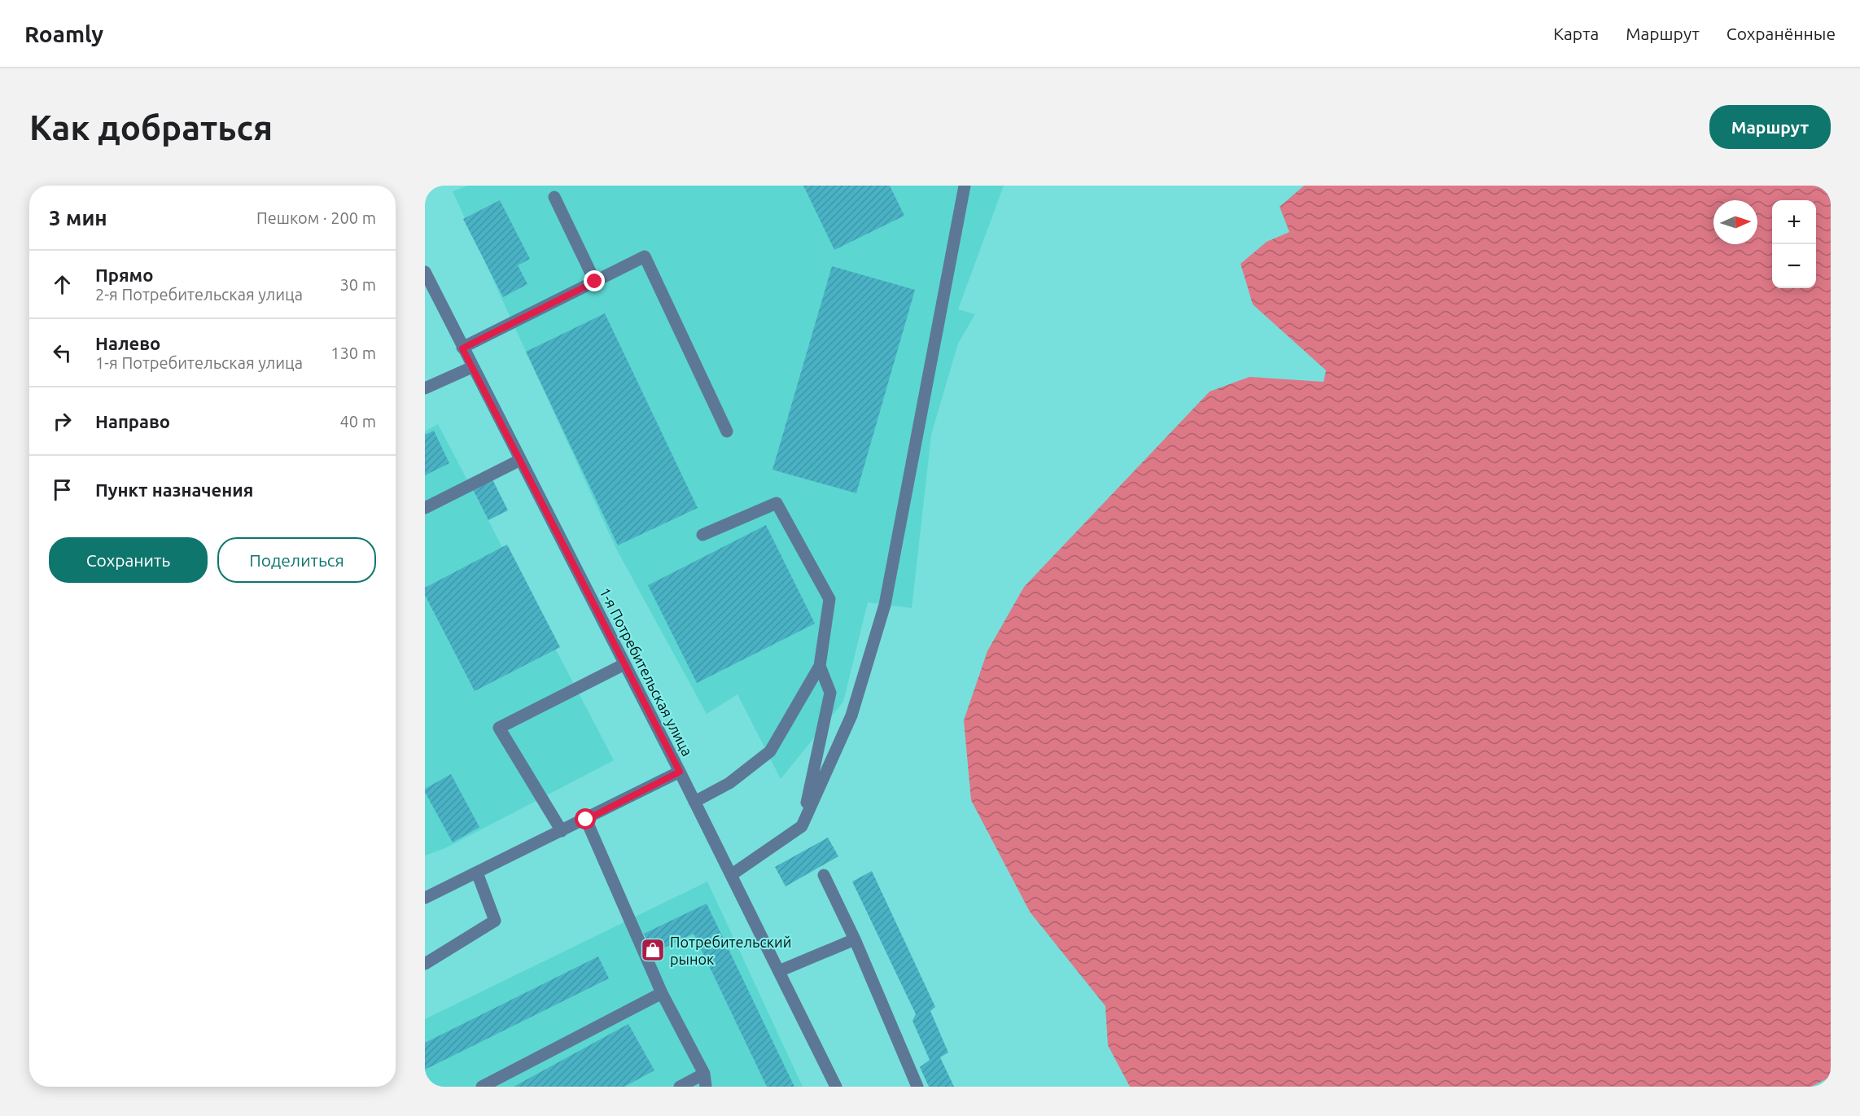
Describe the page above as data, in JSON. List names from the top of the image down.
{
  "streets": {
    "street": ["1-я Потребительская улица"]
  },
  "places": {
    "shop": ["Потребительский рынок"]
  },
  "north": "right",
  "page": {
    "header": "Roamly",
    "nav": ["Карта", "Маршрут", "Сохранённые"],
    "buttons": [
      "Маршрут",
      ["Сохранить", "Поделиться"]
    ],
    "title": "Как добраться",
    "heading": ["3 мин", "Пешком · 200 m"],
    "map_buttons": ["+", "−"],
    "list": [
      ["Прямо", "2-я Потребительская улица", "30 m"],
      ["Налево", "1-я Потребительская улица", "130 m"],
      ["Направо", "40 m"],
      "Пункт назначения"
    ]
  }
}
